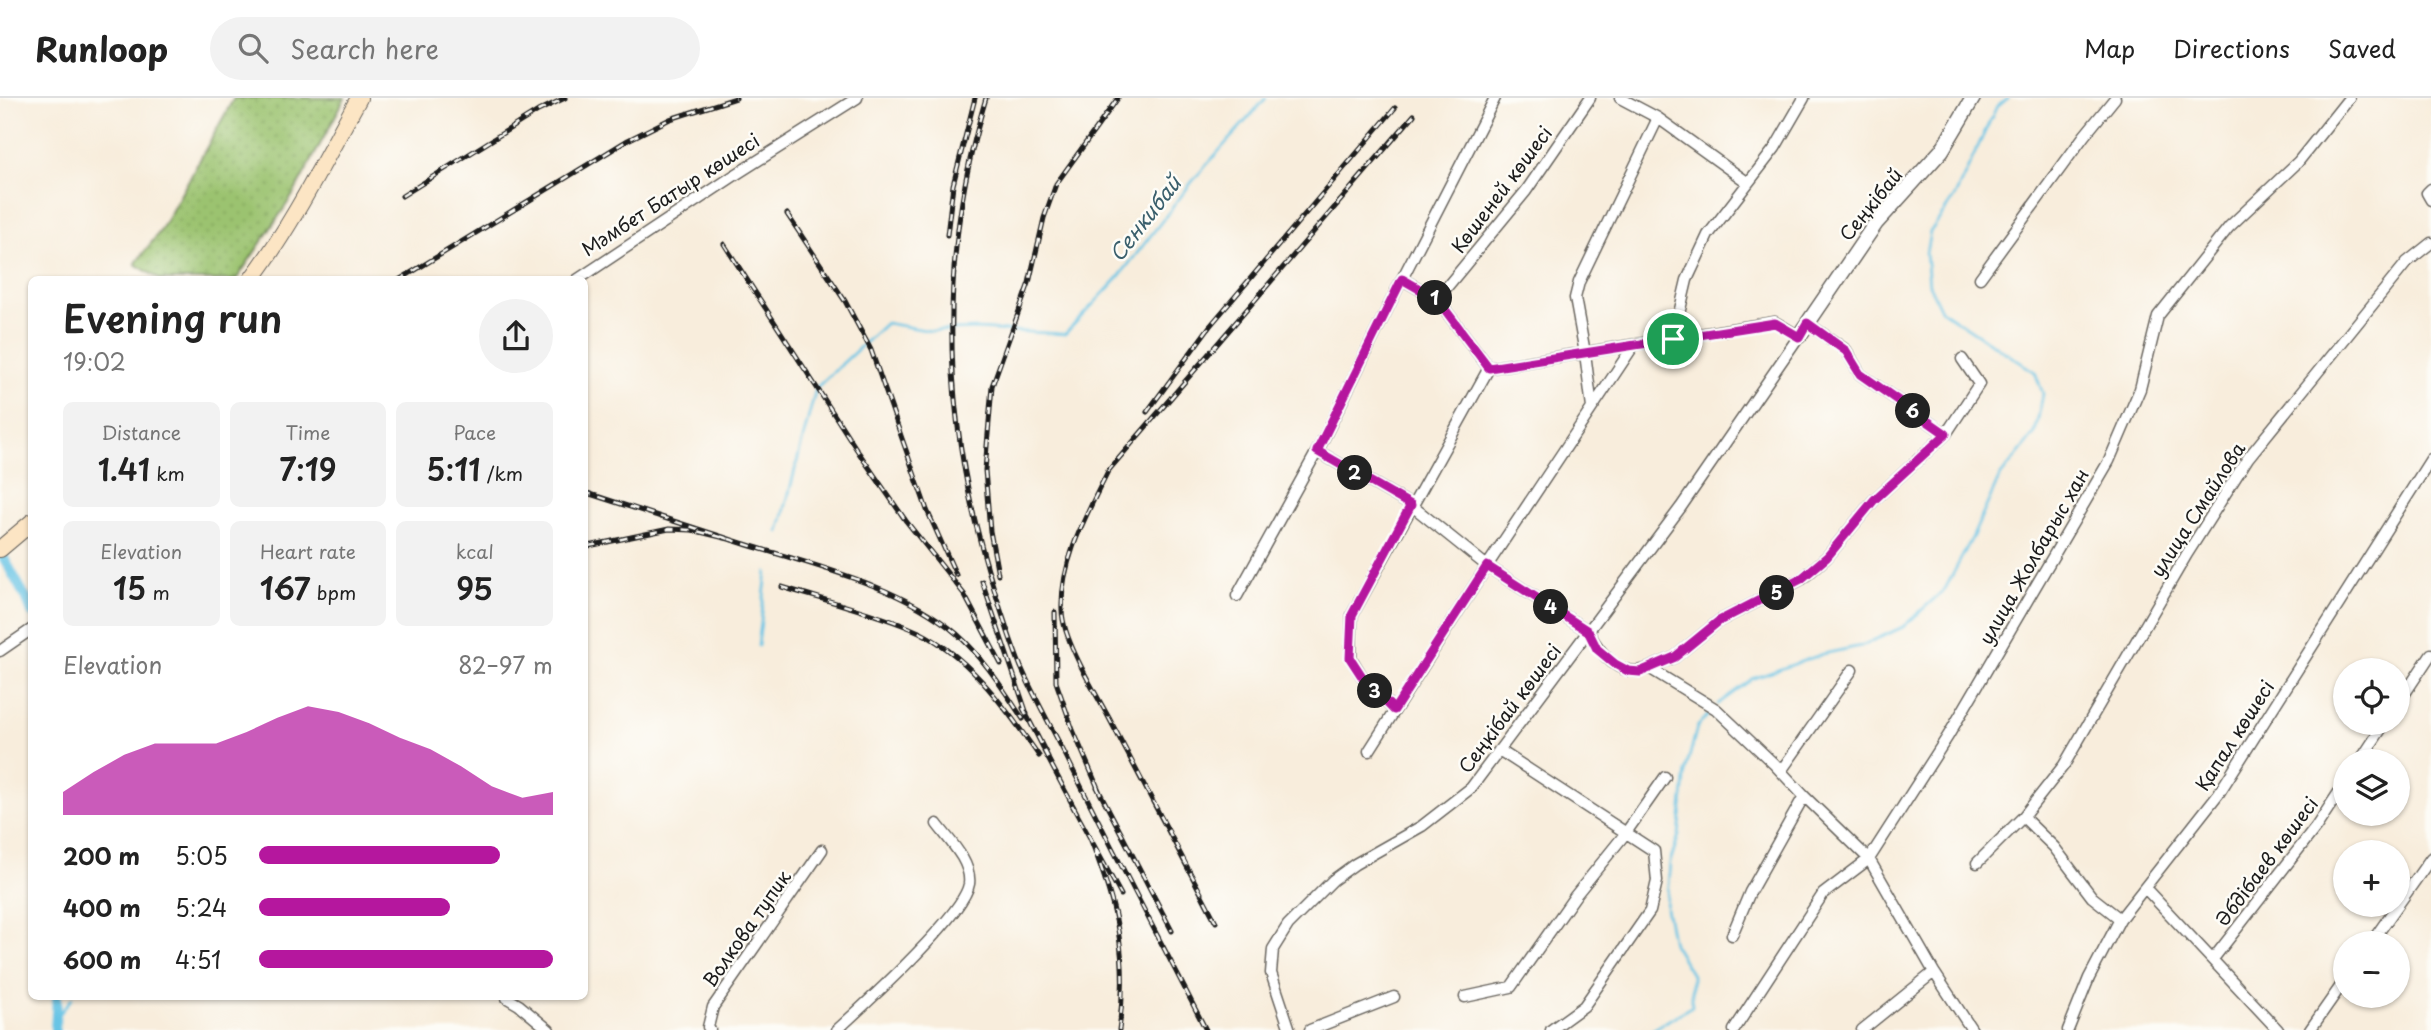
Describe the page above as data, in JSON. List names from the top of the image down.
{
  "streets": {
    "street": [
      "Көшеней көшесі",
      "Мәмбет Батыр көшесі",
      "Сеңкібай",
      "улица Смайлова",
      "улица Жолбарыс хан",
      "Сеңкібай көшесі",
      "Қапал көшесі",
      "Әбдібаев көшесі",
      "Волкова тупик"
    ]
  },
  "crossings": [
    ["Сеңкібай", "Сеңкібай көшесі"]
  ],
  "water": ["Сенкибай"],
  "page": {
    "header": "Runloop",
    "search": "Search here",
    "nav": ["Map", "Directions", "Saved"],
    "heading": ["Evening run", "19:02"],
    "pins": [
      "1",
      "6",
      "2",
      "5",
      "4",
      "3"
    ],
    "stats": [
      ["Distance", "1.41 km"],
      ["Time", "7:19"],
      ["Pace", "5:11 /km"],
      ["Elevation", "15 m"],
      ["Heart rate", "167 bpm"],
      ["kcal", "95"]
    ],
    "chart": ["Elevation", "82–97 m"],
    "map_buttons": ["+", "−"],
    "list": [
      {
        "name": "200 m",
        "note": "5:05"
      },
      {
        "name": "400 m",
        "note": "5:24"
      },
      {
        "name": "600 m",
        "note": "4:51"
      }
    ]
  }
}
